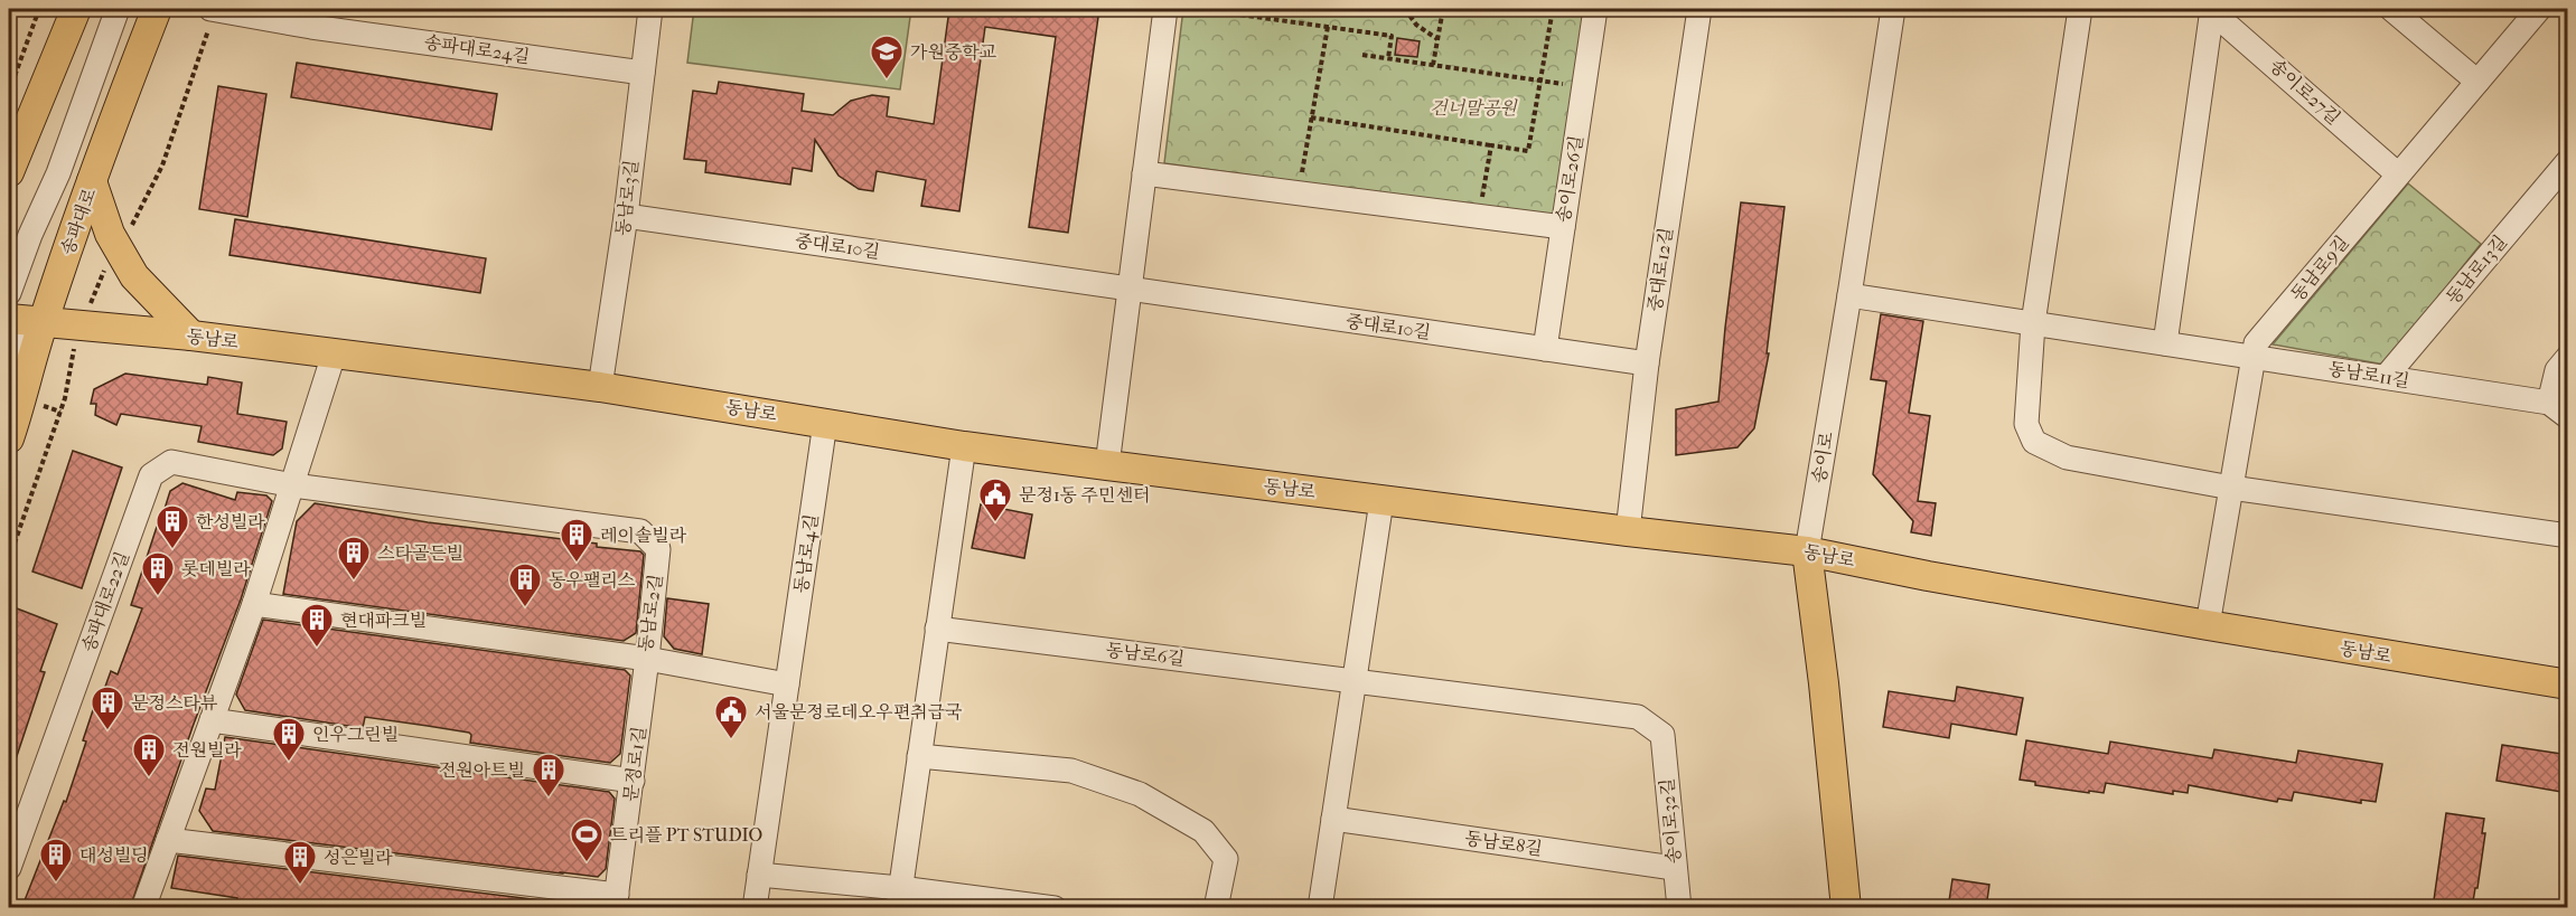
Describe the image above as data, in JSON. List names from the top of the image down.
{
  "streets": {
    "main road": ["송파대로", "동남로", "송이로"],
    "street": [
      "송파대로24길",
      "송이로27길",
      "송이로26길",
      "동남로3길",
      "중대로10길",
      "동남로9길",
      "중대로12길",
      "동남로13길",
      "동남로11길",
      "동남로4길",
      "송파대로22길",
      "동남로2길",
      "동남로6길",
      "문정로1길",
      "송이로32길",
      "동남로8길"
    ]
  },
  "crossings": [
    ["송파대로24길", "동남로3길"],
    ["송이로27길", "동남로9길"],
    ["송이로26길", "중대로10길"],
    ["동남로3길", "중대로10길"],
    ["동남로3길", "동남로"],
    ["송파대로", "동남로"],
    ["중대로10길", "중대로12길"],
    ["동남로9길", "동남로"],
    ["동남로9길", "동남로11길"],
    ["중대로12길", "동남로"],
    ["동남로13길", "동남로11길"],
    ["동남로", "송이로"],
    ["동남로", "동남로4길"],
    ["동남로11길", "송이로"],
    ["송파대로22길", "동남로2길"],
    ["동남로2길", "문정로1길"],
    ["동남로6길", "송이로32길"],
    ["송이로32길", "동남로8길"]
  ],
  "parks": ["건너말공원"],
  "places": {
    "school or university": ["가원중학교"],
    "public building": ["문정1동 주민센터", "서울문정로데오우편취급국"],
    "building": [
      "한성빌라",
      "레이솔빌라",
      "스타골든빌",
      "롯데빌라",
      "동우팰리스",
      "현대파크빌",
      "문정스타뷰",
      "인우그린빌",
      "전원빌라",
      "전원아트빌",
      "대성빌딩",
      "성은빌라"
    ],
    "sports": ["트리플 PT STUDIO"]
  }
}
